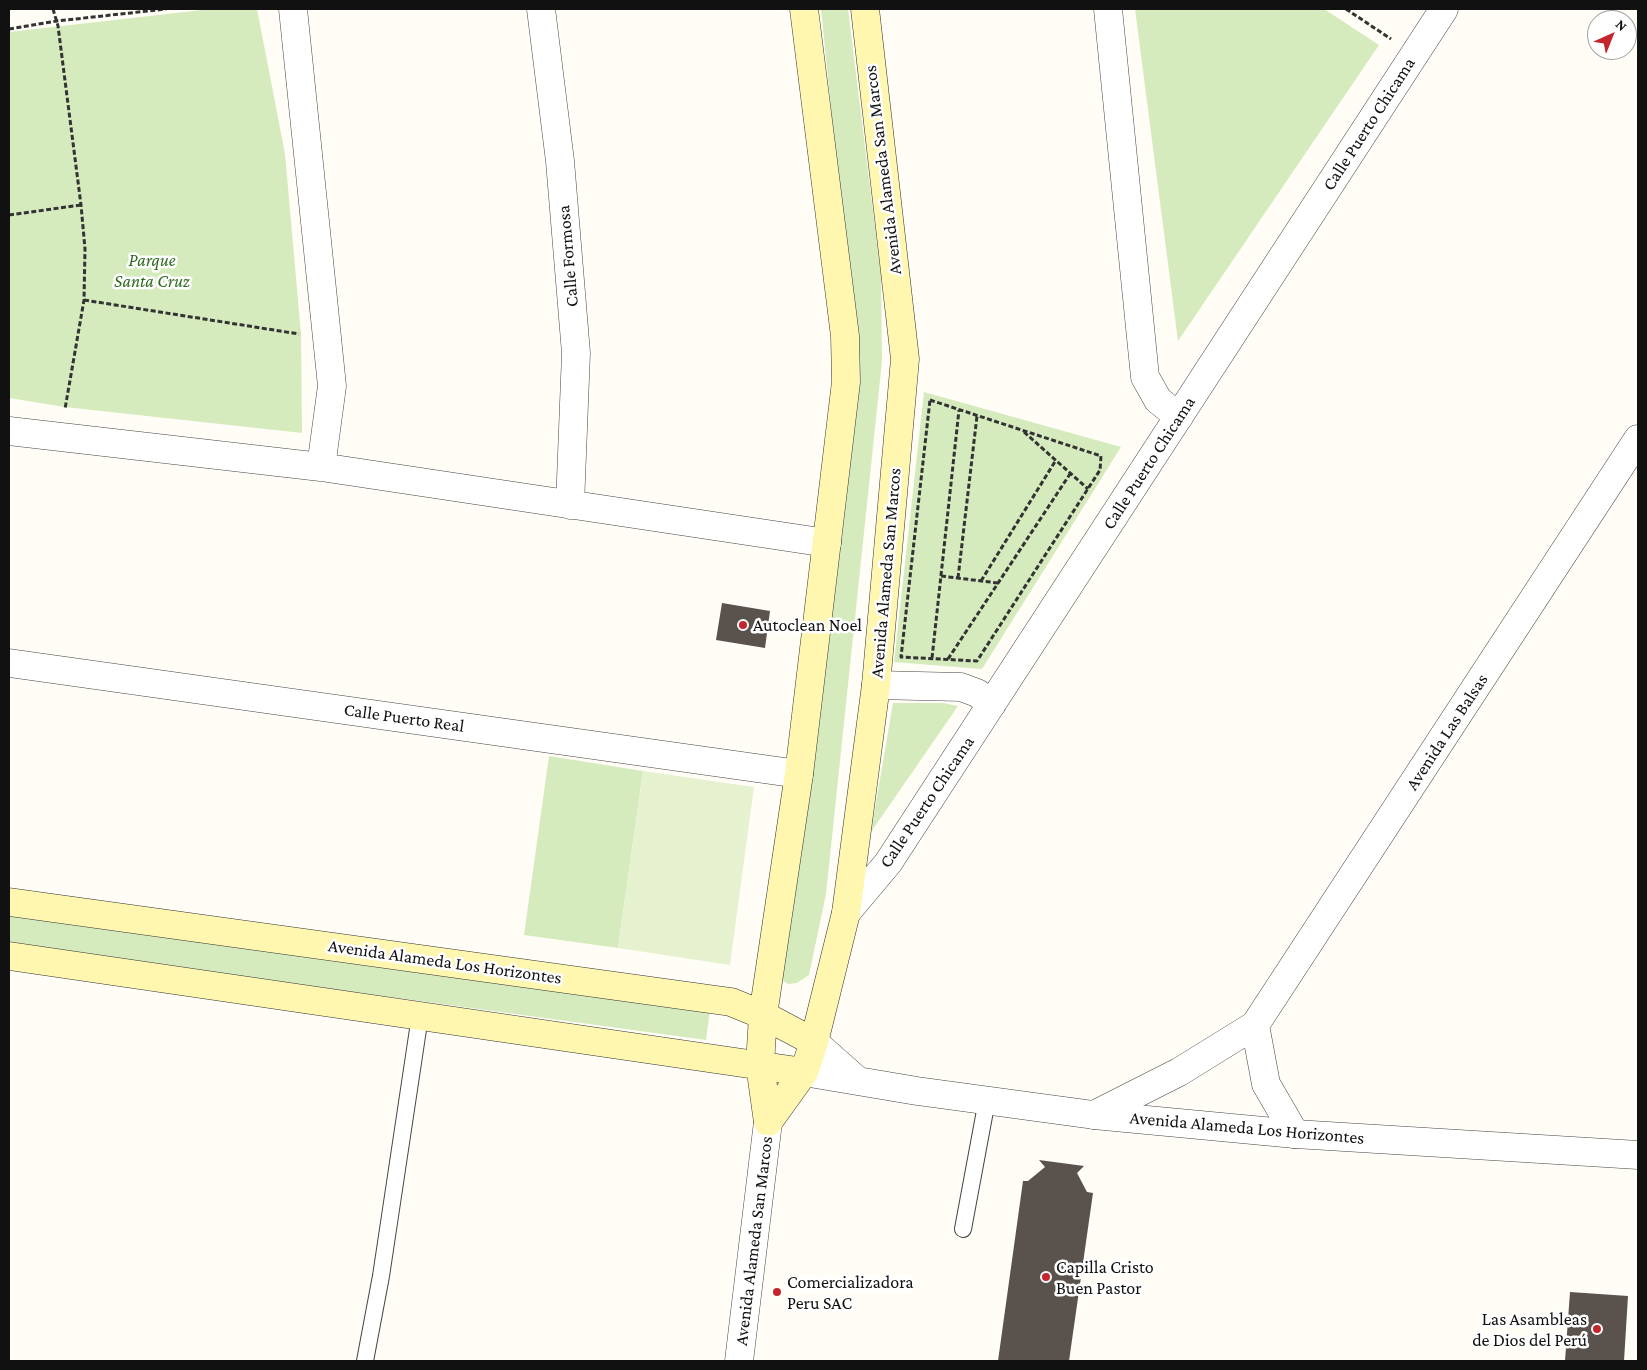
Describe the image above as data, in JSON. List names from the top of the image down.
{
  "streets": {
    "main road": ["Avenida Alameda San Marcos", "Avenida Alameda Los Horizontes"],
    "street": [
      "Calle Puerto Chicama",
      "Calle Formosa",
      "Calle Puerto Real",
      "Avenida Las Balsas"
    ]
  },
  "crossings": [
    ["Calle Puerto Chicama", "Avenida Alameda San Marcos"],
    ["Avenida Alameda San Marcos", "Calle Puerto Real"],
    ["Avenida Alameda San Marcos", "Avenida Alameda Los Horizontes"],
    ["Avenida Las Balsas", "Avenida Alameda Los Horizontes"]
  ],
  "parks": ["Parque Santa Cruz"],
  "places": [
    "Autoclean Noel",
    "Capilla Cristo Buen Pastor",
    "Comercializadora Peru SAC",
    "Las Asambleas de Dios del Perú"
  ],
  "north": "top right"
}
